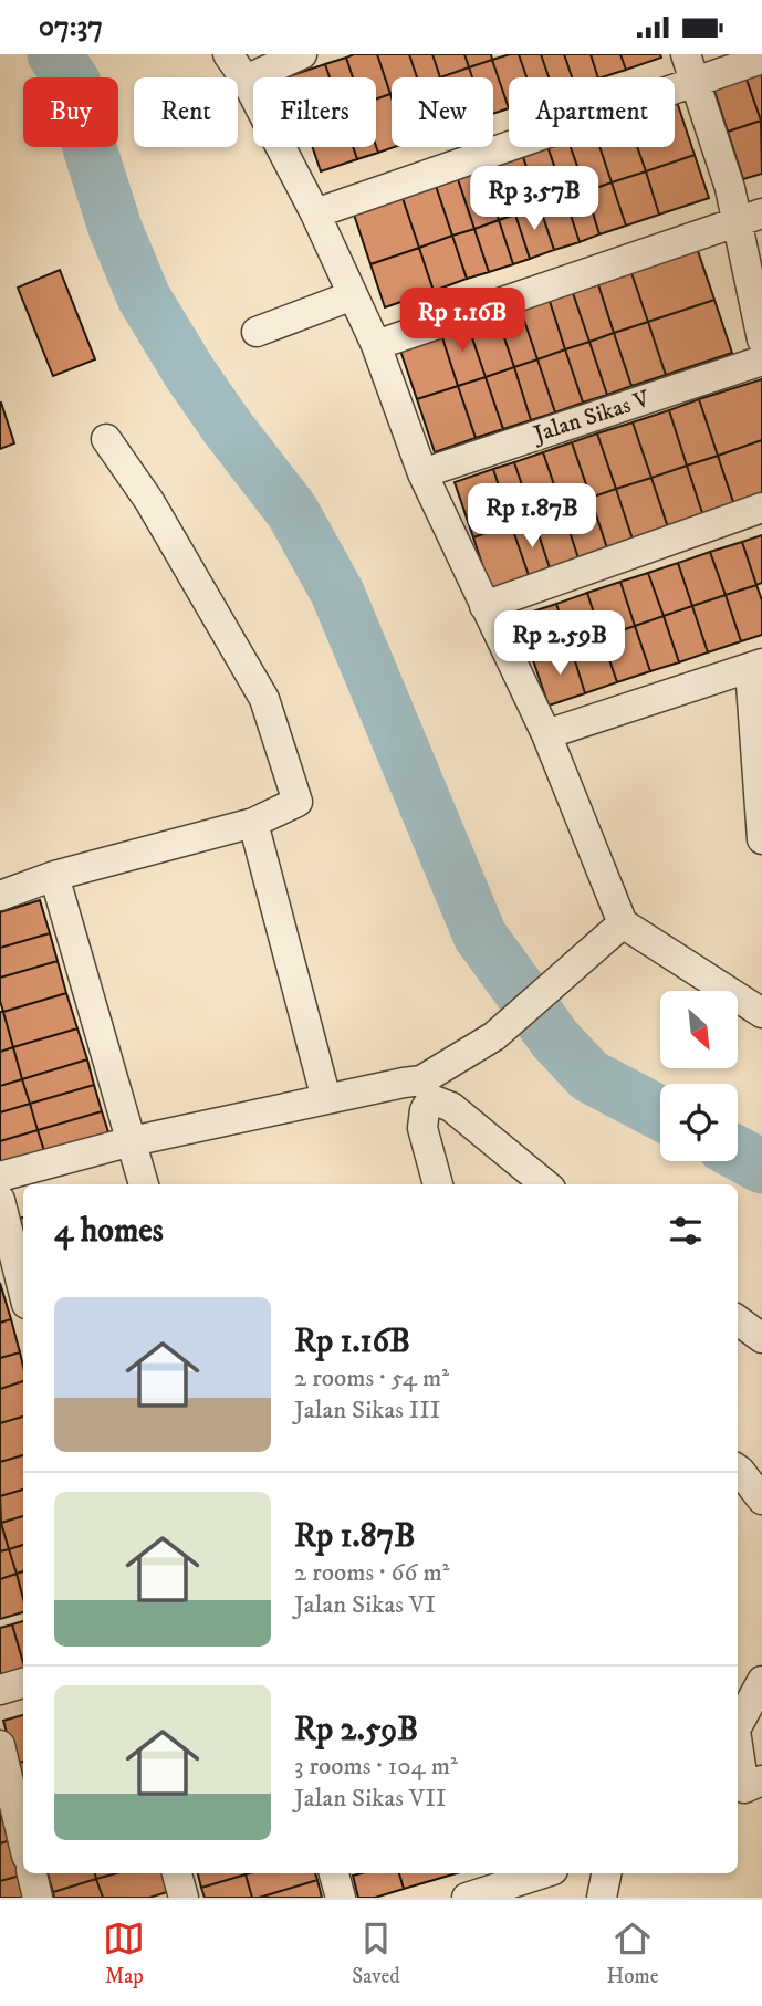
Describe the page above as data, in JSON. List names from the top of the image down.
{
  "streets": {
    "street": ["Jalan Sikas V"]
  },
  "north": "bottom right",
  "page": {
    "status": "07:37",
    "chip": [
      "Buy",
      "Rent",
      "Filters",
      "New",
      "Apartment"
    ],
    "price": [
      "Rp 3.57B",
      "Rp 1.16B",
      "Rp 1.87B",
      "Rp 2.59B"
    ],
    "heading": "4 homes",
    "list": [
      {
        "name": "Rp 1.16B",
        "note": "2 rooms · 54 m² · Jalan Sikas III"
      },
      {
        "name": "Rp 1.87B",
        "note": "2 rooms · 66 m² · Jalan Sikas VI"
      },
      {
        "name": "Rp 2.59B",
        "note": "3 rooms · 104 m² · Jalan Sikas VII"
      }
    ],
    "tabs": ["Map", "Saved", "Home"]
  }
}
